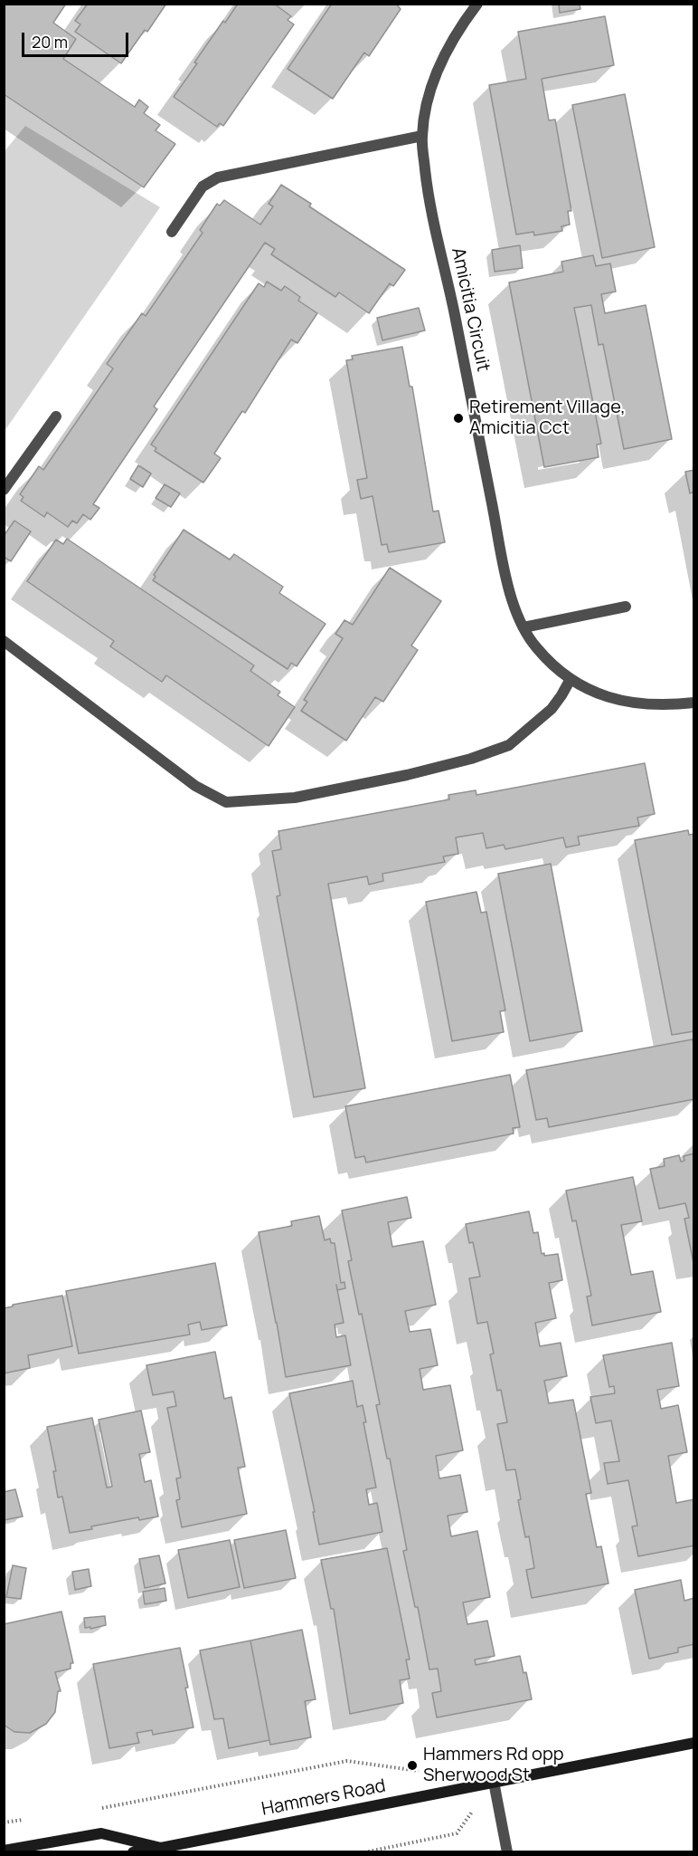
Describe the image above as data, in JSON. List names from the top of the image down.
{
  "streets": {
    "street": ["Amicitia Circuit", "Hammers Road"]
  },
  "places": ["Retirement Village, Amicitia Cct", "Hammers Rd opp Sherwood St"],
  "scale_bar": "20 m"
}
